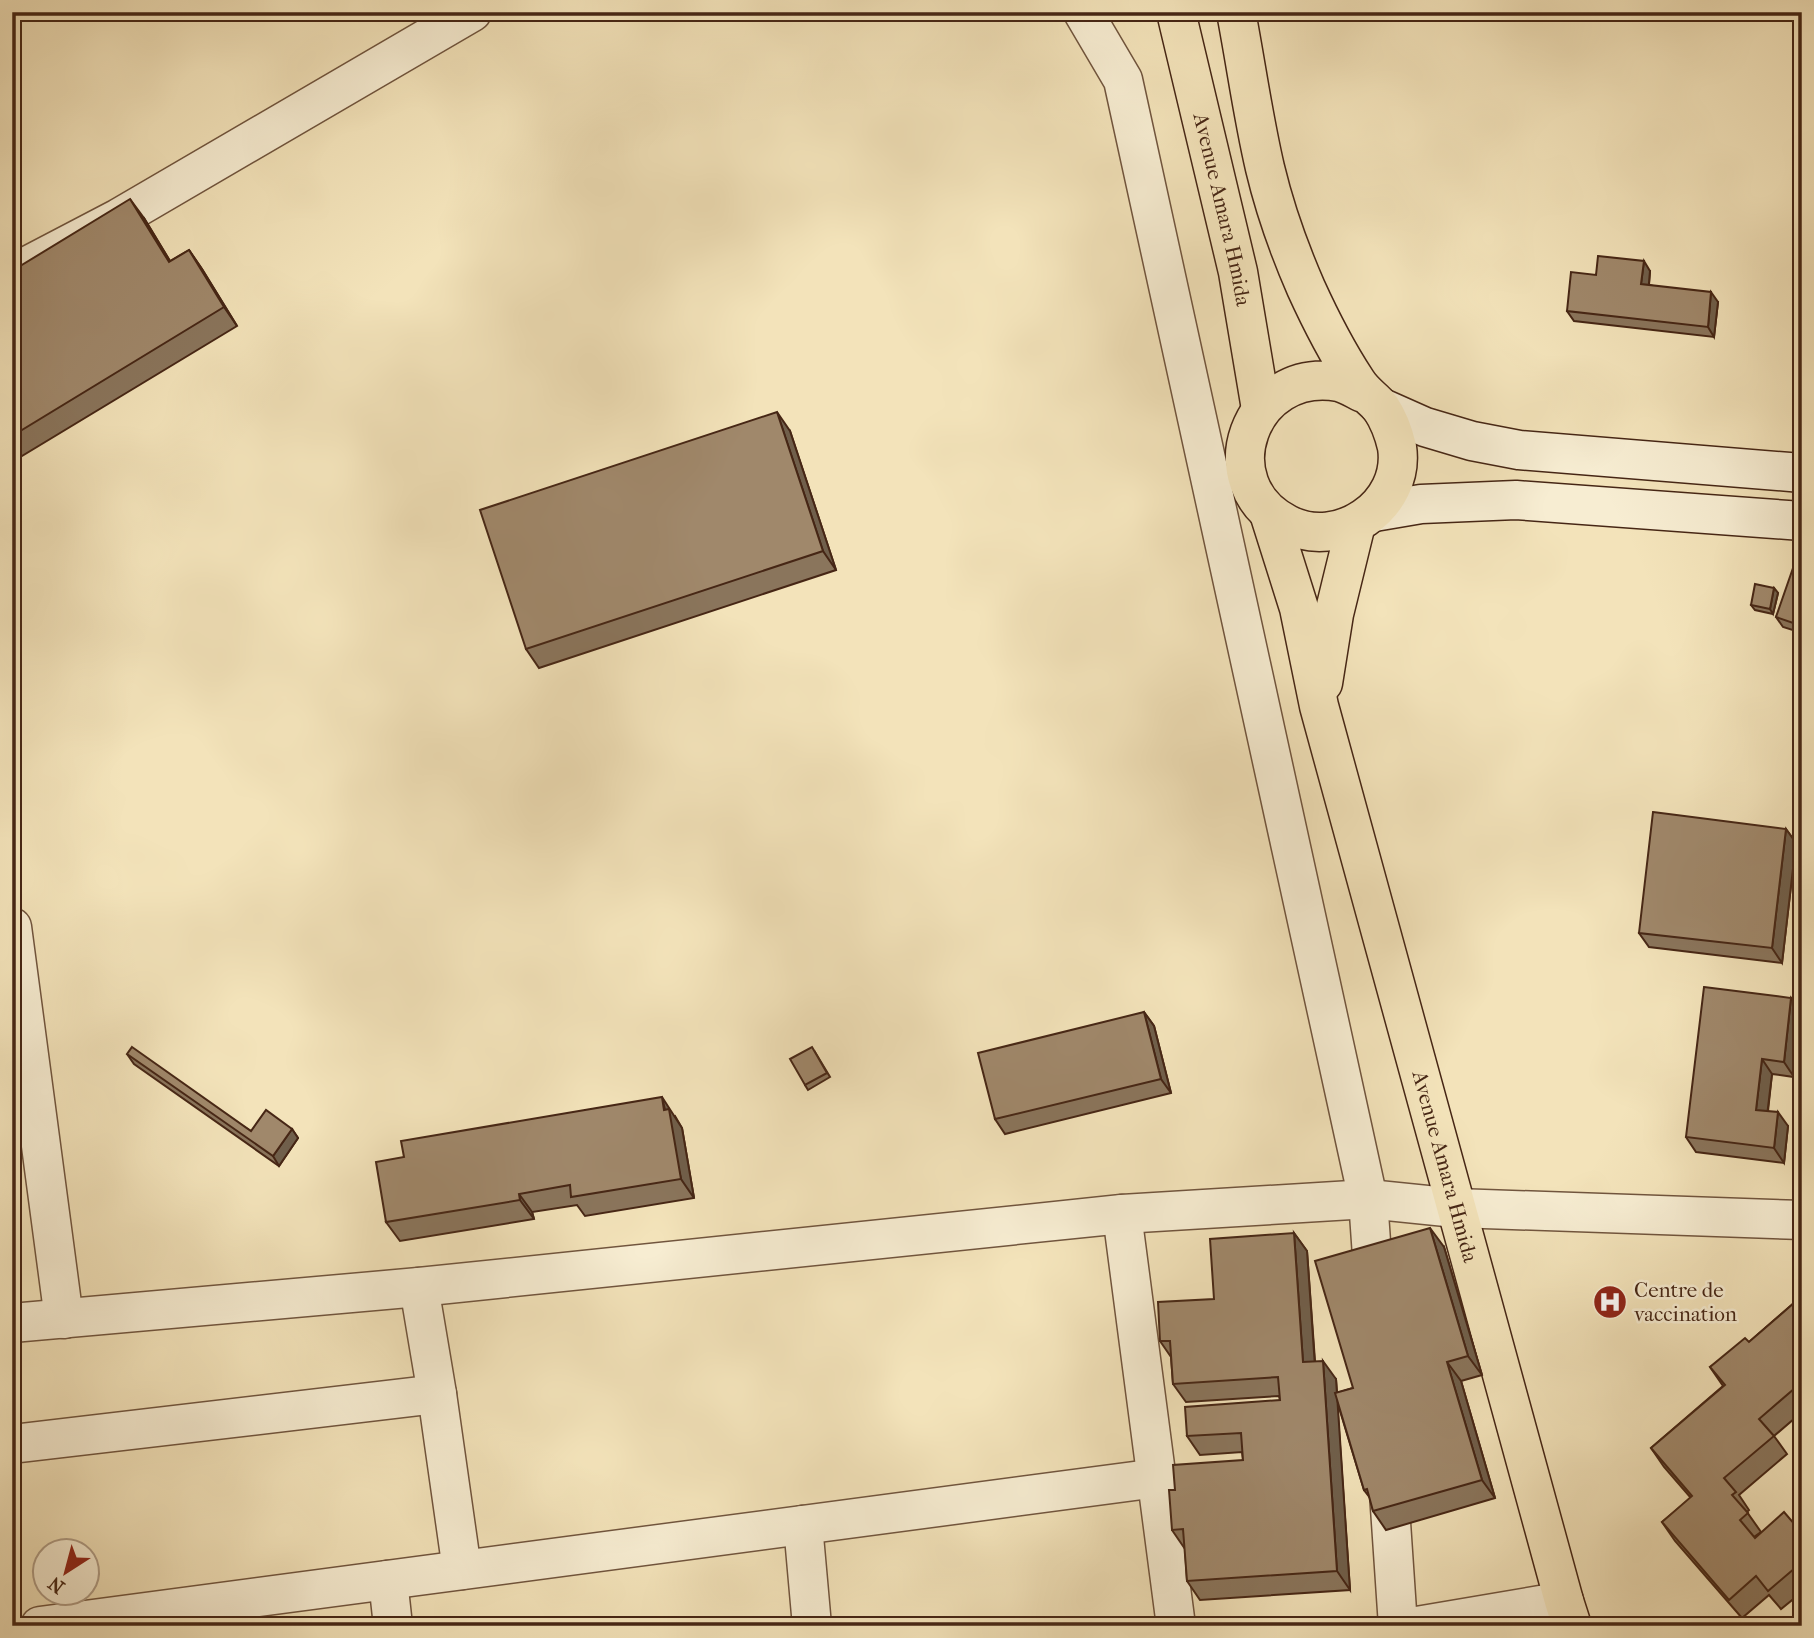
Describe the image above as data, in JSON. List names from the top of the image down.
{
  "streets": {
    "main road": ["Avenue Amara Hmida"]
  },
  "places": {
    "hospital": ["Centre de vaccination"]
  },
  "north": "bottom left"
}
